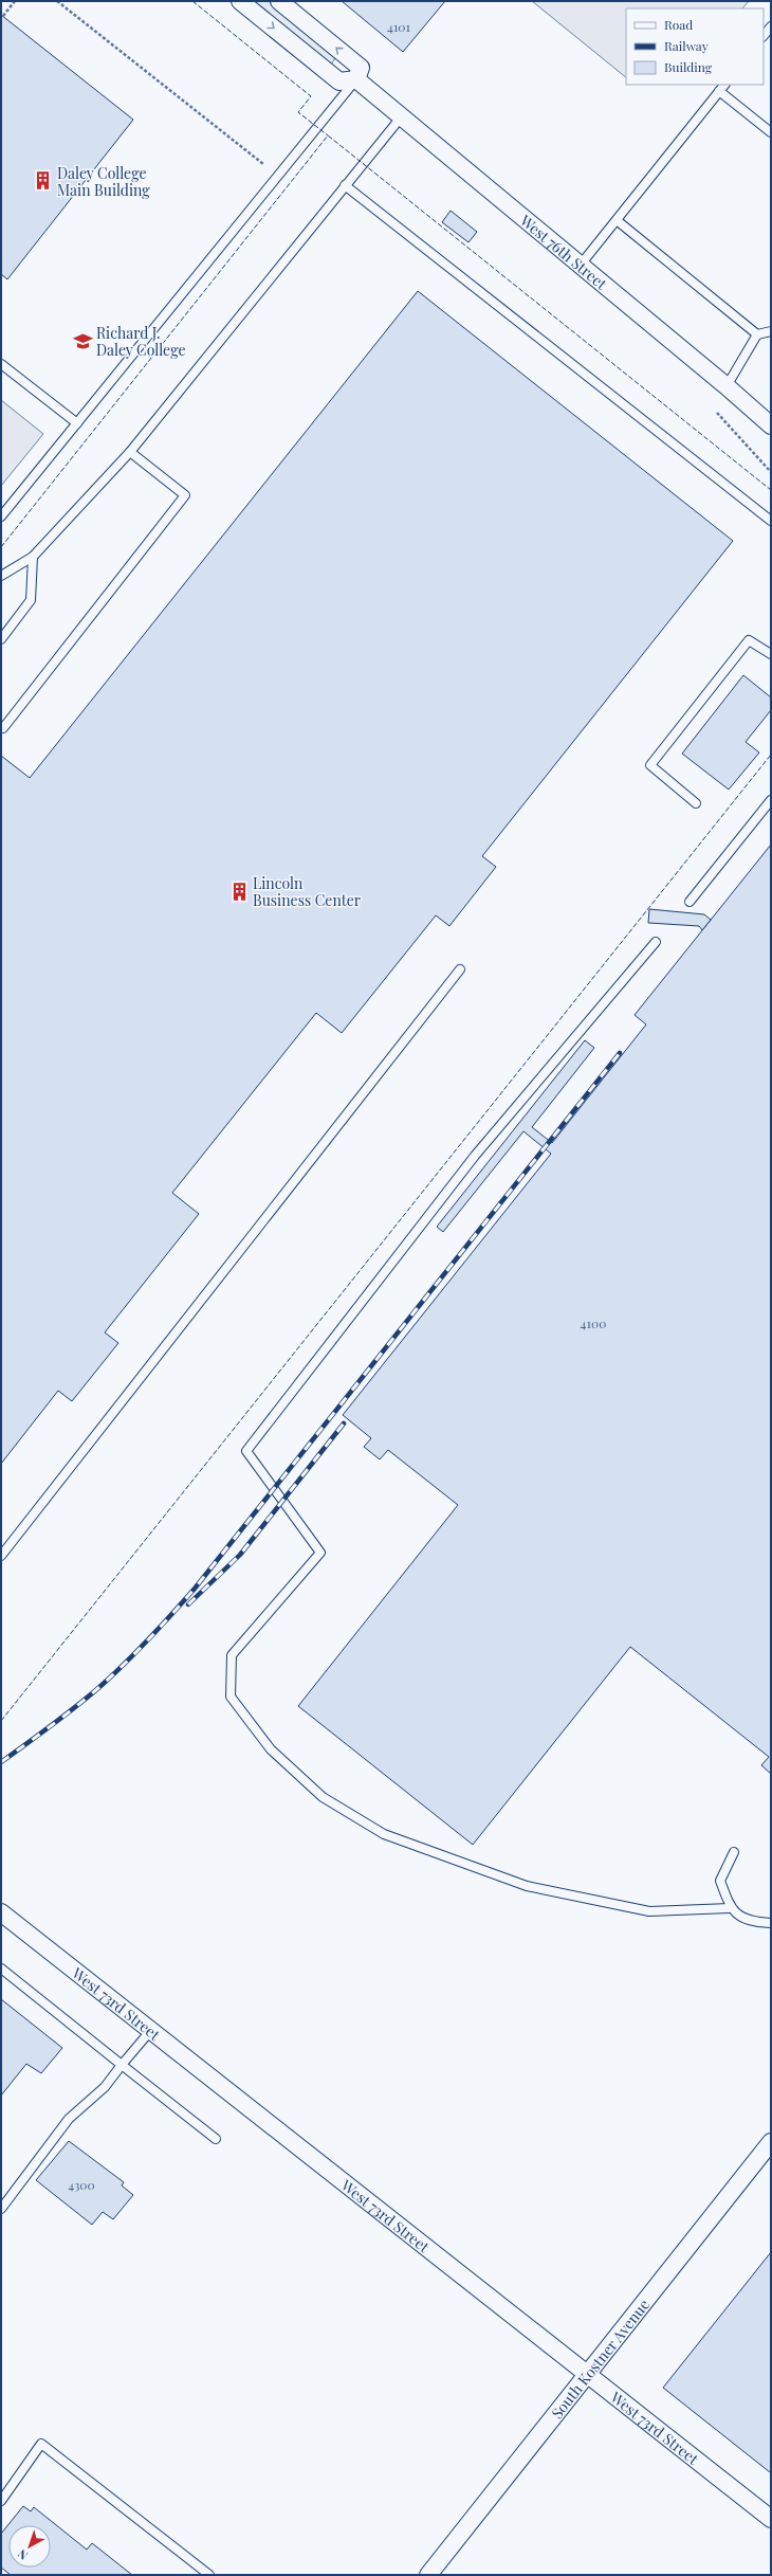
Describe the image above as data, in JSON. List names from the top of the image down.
{
  "streets": {
    "street": ["West 76th Street", "West 73rd Street", "South Kostner Avenue"]
  },
  "crossings": [
    ["West 73rd Street", "South Kostner Avenue"]
  ],
  "places": {
    "building": ["Daley College Main Building", "Lincoln Business Center"],
    "school or university": ["Richard J. Daley College"]
  },
  "house_numbers": ["4101", "4100", "4300"],
  "legend": ["Road", "Railway", "Building"],
  "north": "bottom left"
}
